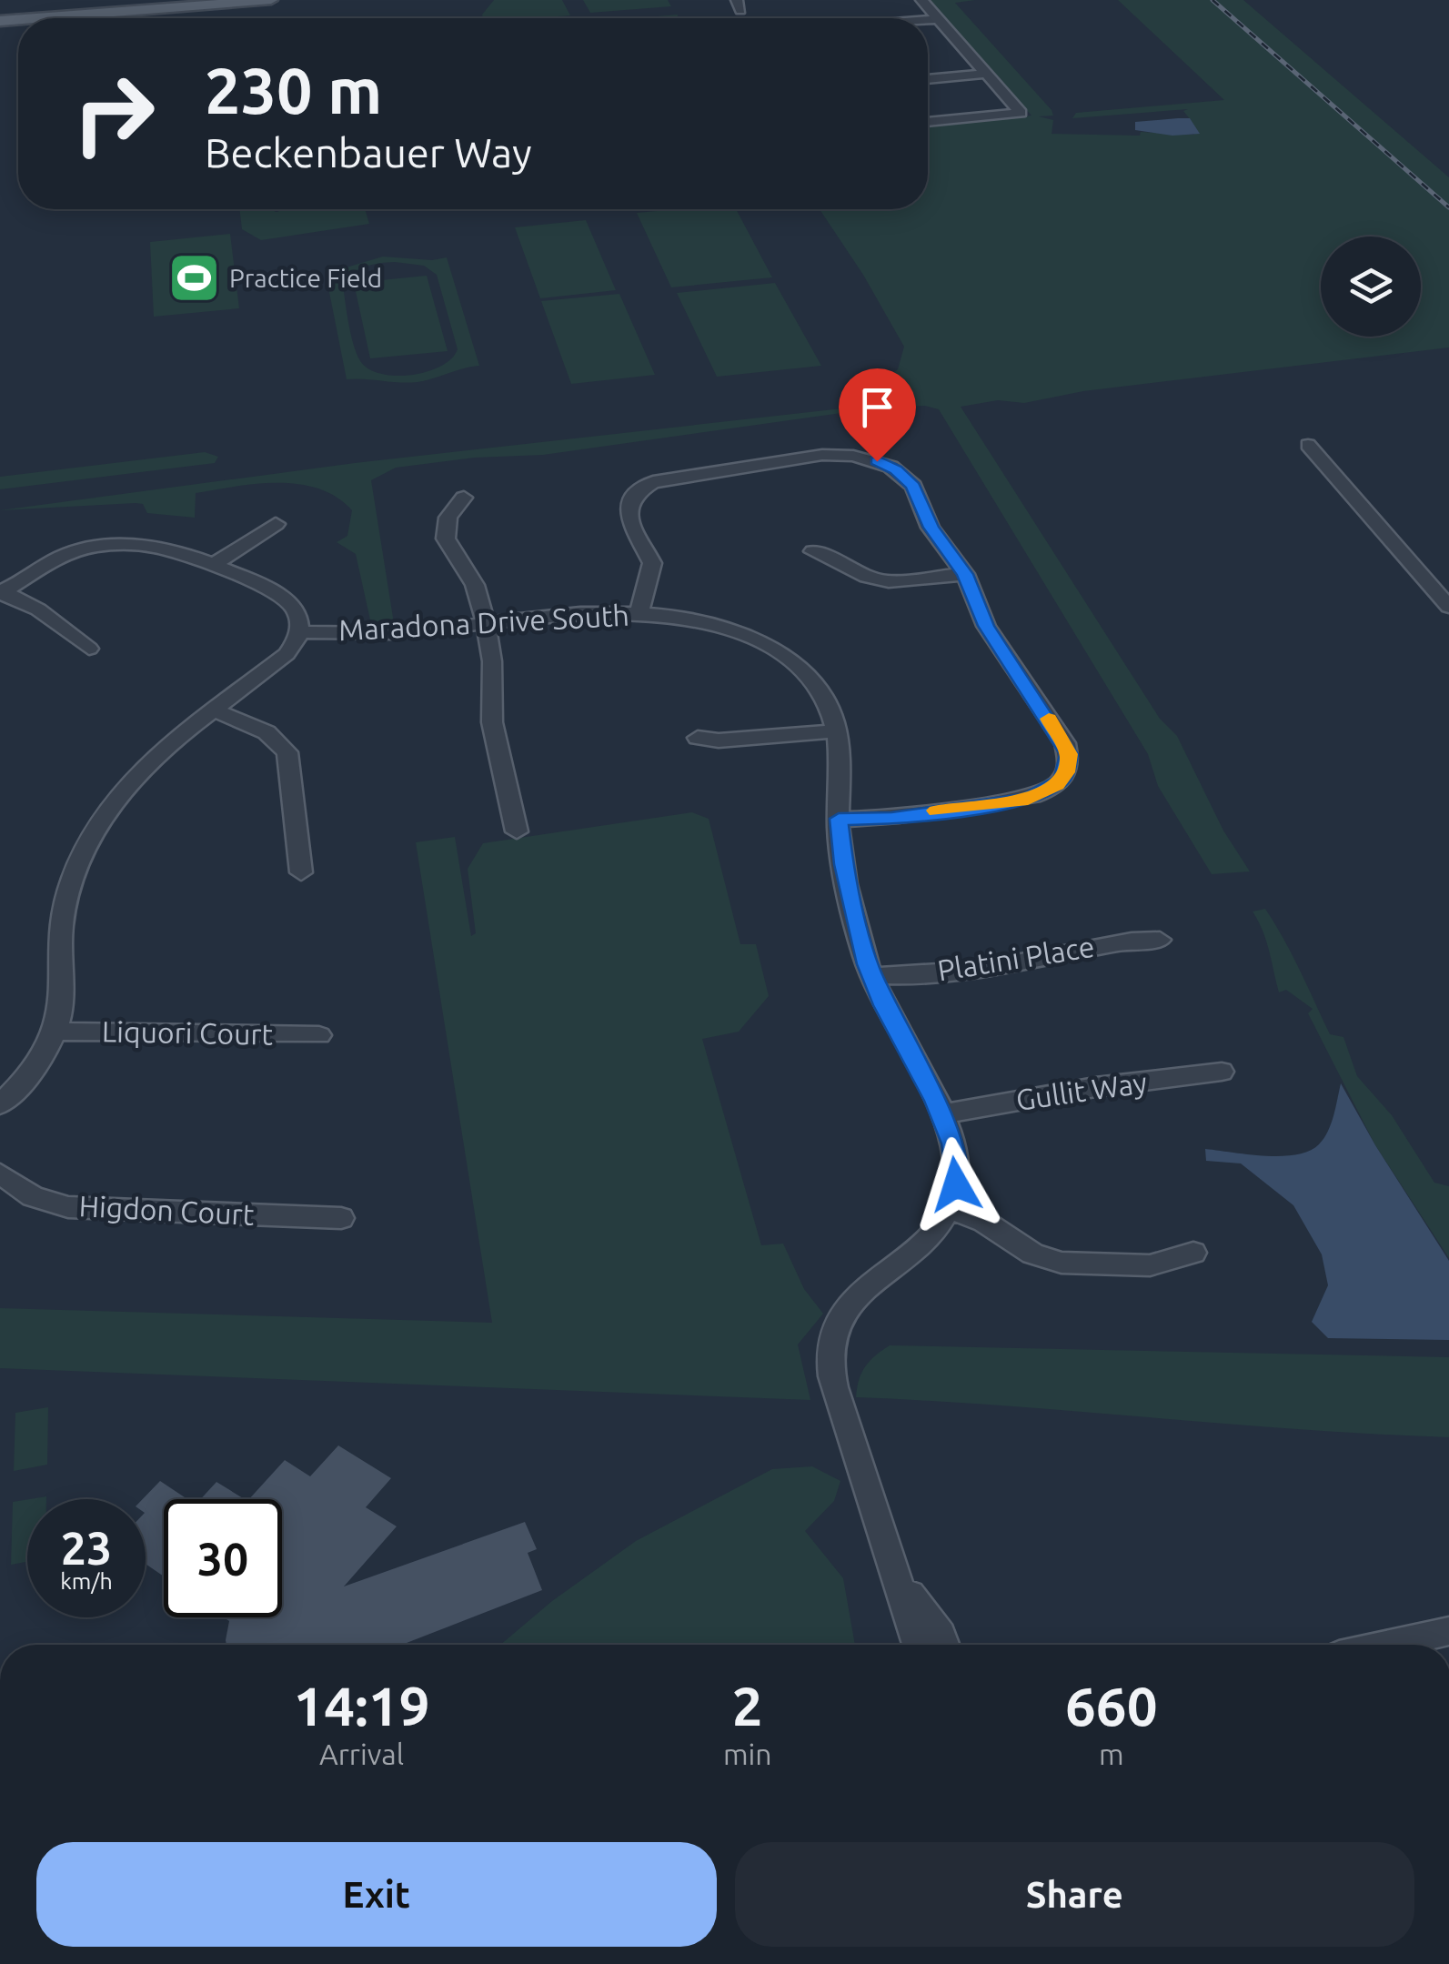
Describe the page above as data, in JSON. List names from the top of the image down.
{
  "streets": {
    "street": [
      "Maradona Drive South",
      "Platini Place",
      "Liquori Court",
      "Gullit Way",
      "Higdon Court"
    ]
  },
  "places": {
    "sports": ["Practice Field"]
  },
  "page": {
    "turn": ["230 m", "Beckenbauer Way"],
    "speed": "23 km/h",
    "limit": "30",
    "eta": [
      "14:19",
      "Arrival",
      "2",
      "min",
      "660",
      "m"
    ],
    "buttons": ["Exit", "Share"]
  }
}
